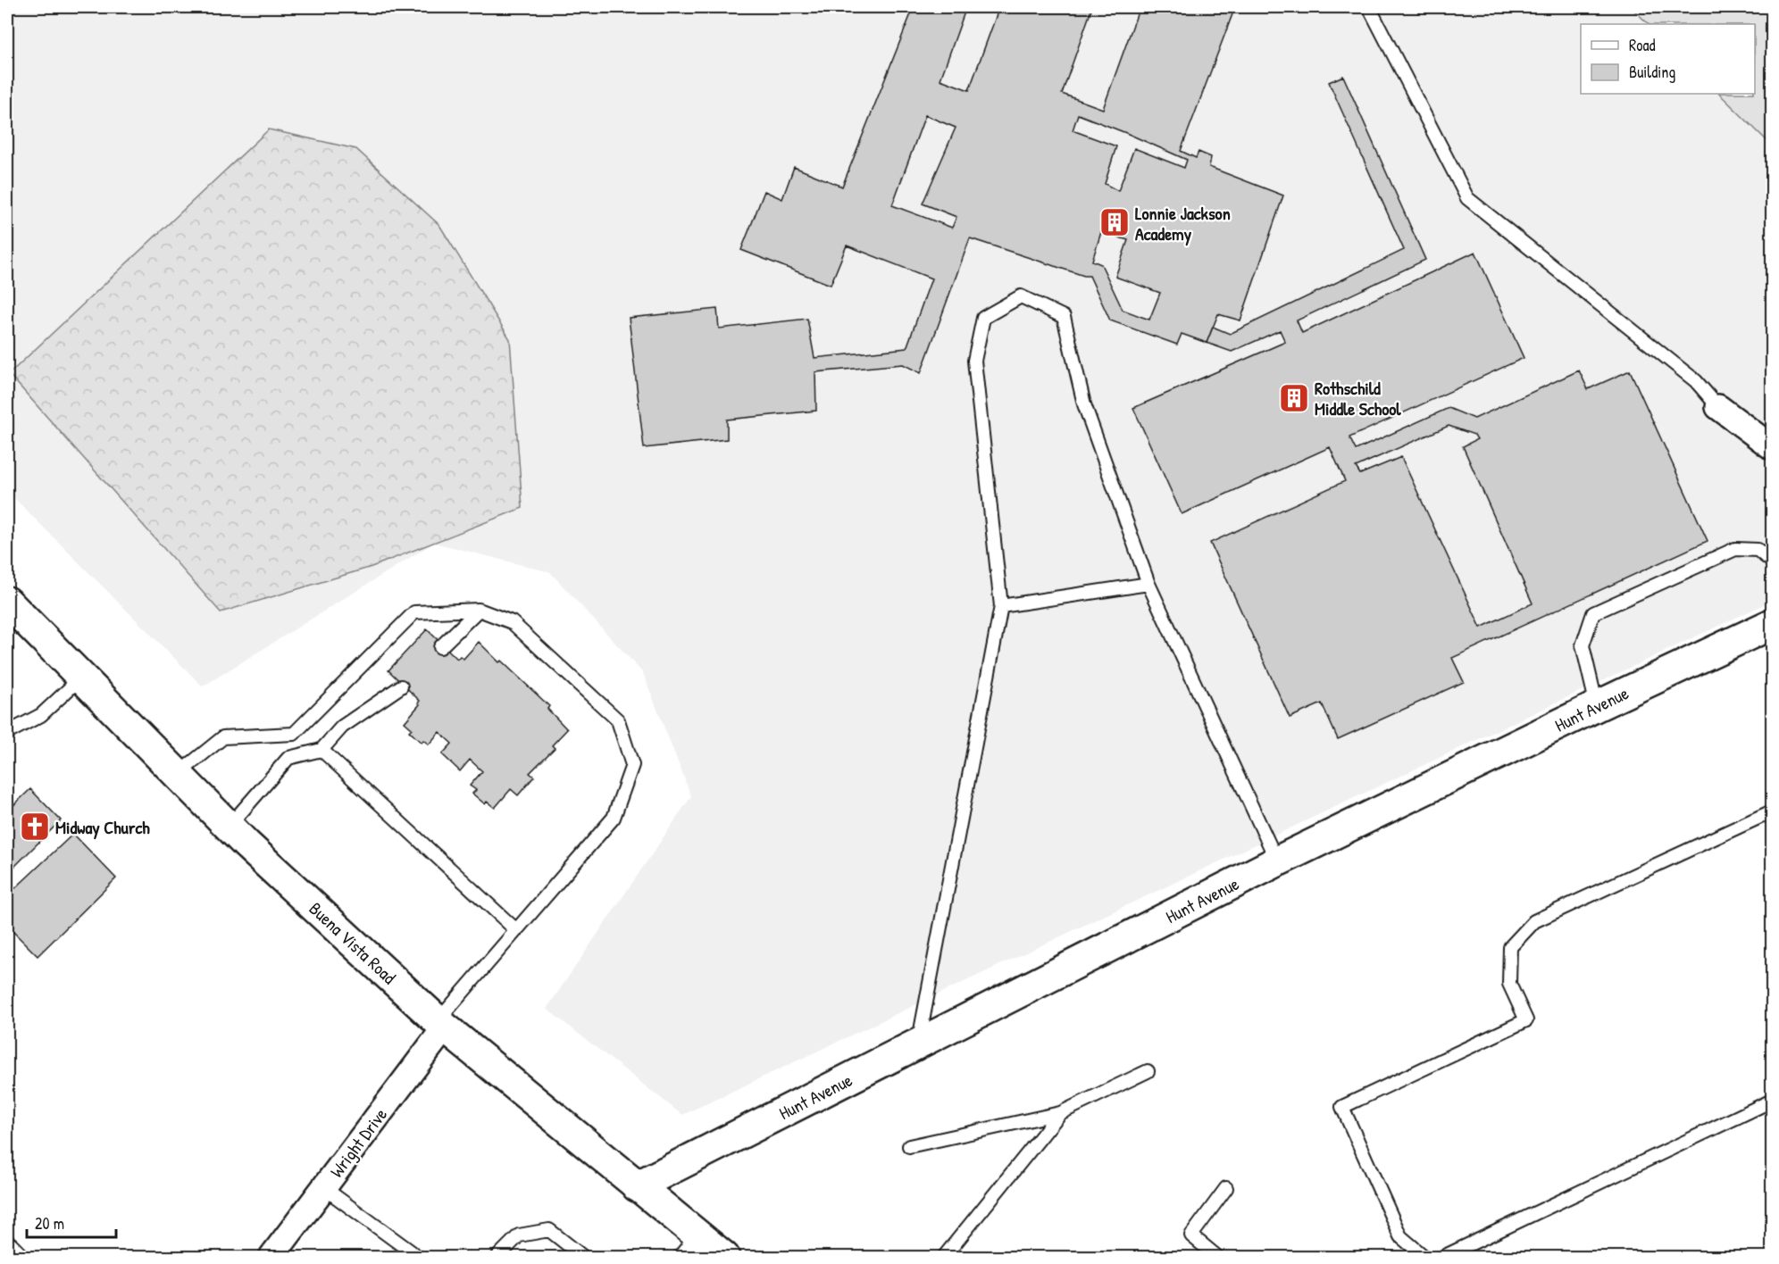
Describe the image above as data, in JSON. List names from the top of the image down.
{
  "streets": {
    "street": ["Hunt Avenue", "Buena Vista Road", "Wright Drive"]
  },
  "crossings": [
    ["Hunt Avenue", "Buena Vista Road"],
    ["Buena Vista Road", "Wright Drive"]
  ],
  "places": {
    "building": ["Lonnie Jackson Academy", "Rothschild Middle School"],
    "church": ["Midway Church"]
  },
  "legend": ["Road", "Building"],
  "scale_bar": "20 m"
}
